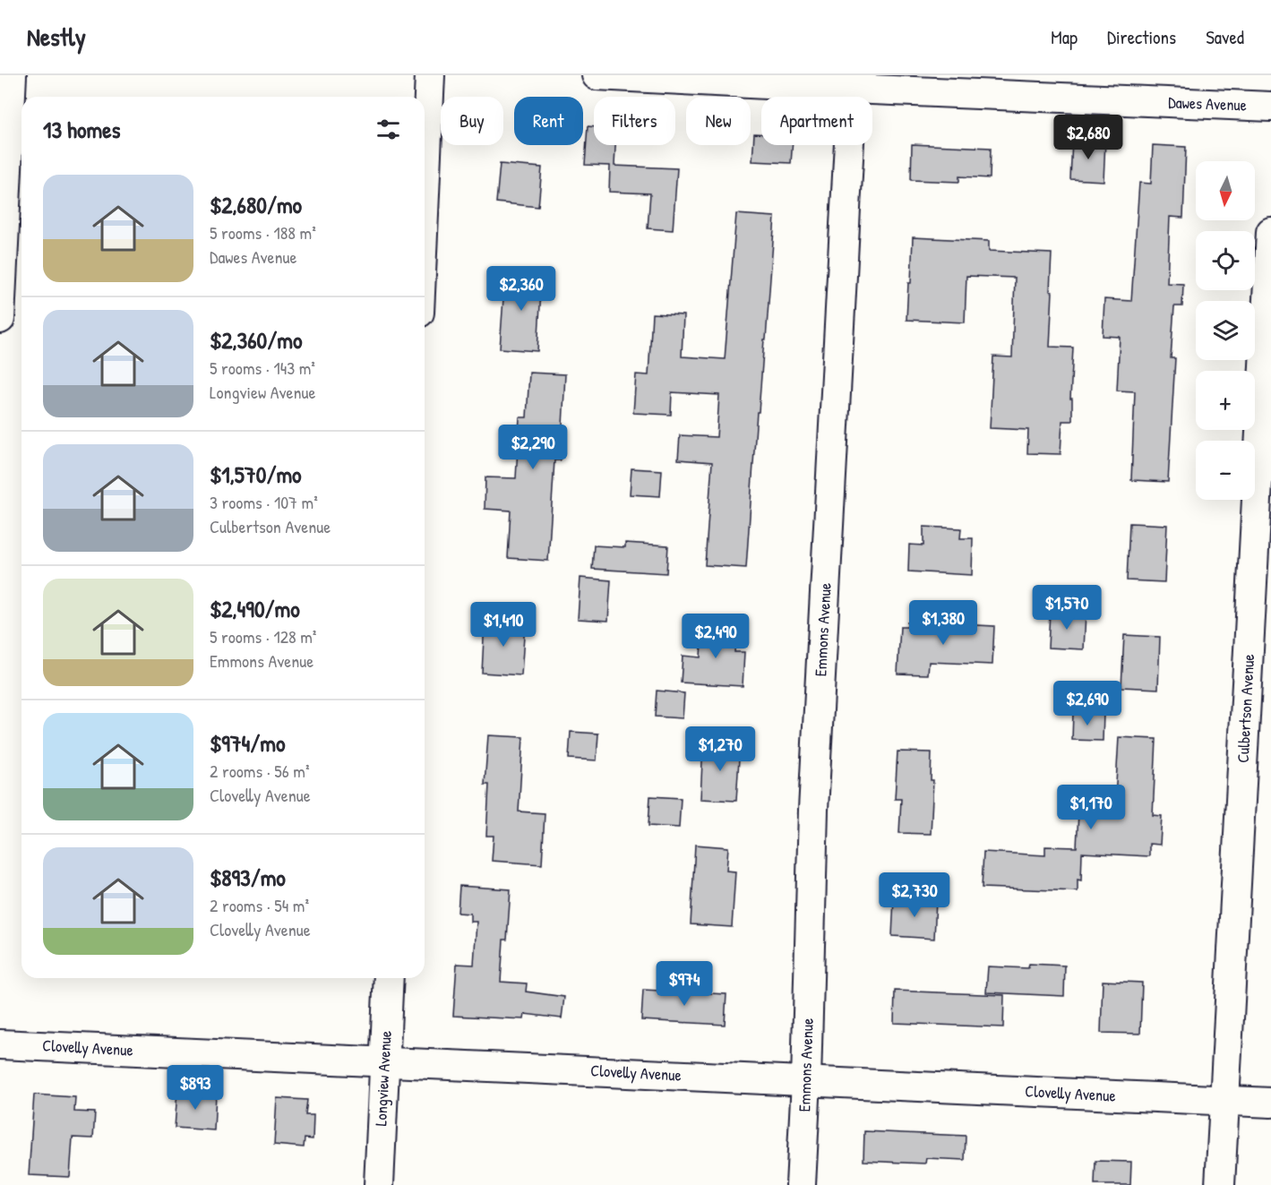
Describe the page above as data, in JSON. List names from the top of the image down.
{
  "streets": {
    "street": [
      "Dawes Avenue",
      "Emmons Avenue",
      "Culbertson Avenue",
      "Clovelly Avenue",
      "Longview Avenue"
    ]
  },
  "crossings": [
    ["Dawes Avenue", "Emmons Avenue"],
    ["Emmons Avenue", "Clovelly Avenue"],
    ["Culbertson Avenue", "Clovelly Avenue"],
    ["Clovelly Avenue", "Longview Avenue"]
  ],
  "north": "bottom",
  "page": {
    "header": "Nestly",
    "nav": ["Map", "Directions", "Saved"],
    "chip": [
      "Buy",
      "Rent",
      "Filters",
      "New",
      "Apartment"
    ],
    "heading": "13 homes",
    "price": [
      "$2,680",
      "$2,360",
      "$2,290",
      "$1,570",
      "$1,380",
      "$1,410",
      "$2,490",
      "$2,690",
      "$1,270",
      "$1,170",
      "$2,730",
      "$974",
      "$893"
    ],
    "map_buttons": ["+", "−"],
    "list": [
      {
        "name": "$2,680/mo",
        "note": "5 rooms · 188 m² · Dawes Avenue"
      },
      {
        "name": "$2,360/mo",
        "note": "5 rooms · 143 m² · Longview Avenue"
      },
      {
        "name": "$1,570/mo",
        "note": "3 rooms · 107 m² · Culbertson Avenue"
      },
      {
        "name": "$2,490/mo",
        "note": "5 rooms · 128 m² · Emmons Avenue"
      },
      {
        "name": "$974/mo",
        "note": "2 rooms · 56 m² · Clovelly Avenue"
      },
      {
        "name": "$893/mo",
        "note": "2 rooms · 54 m² · Clovelly Avenue"
      }
    ]
  }
}
